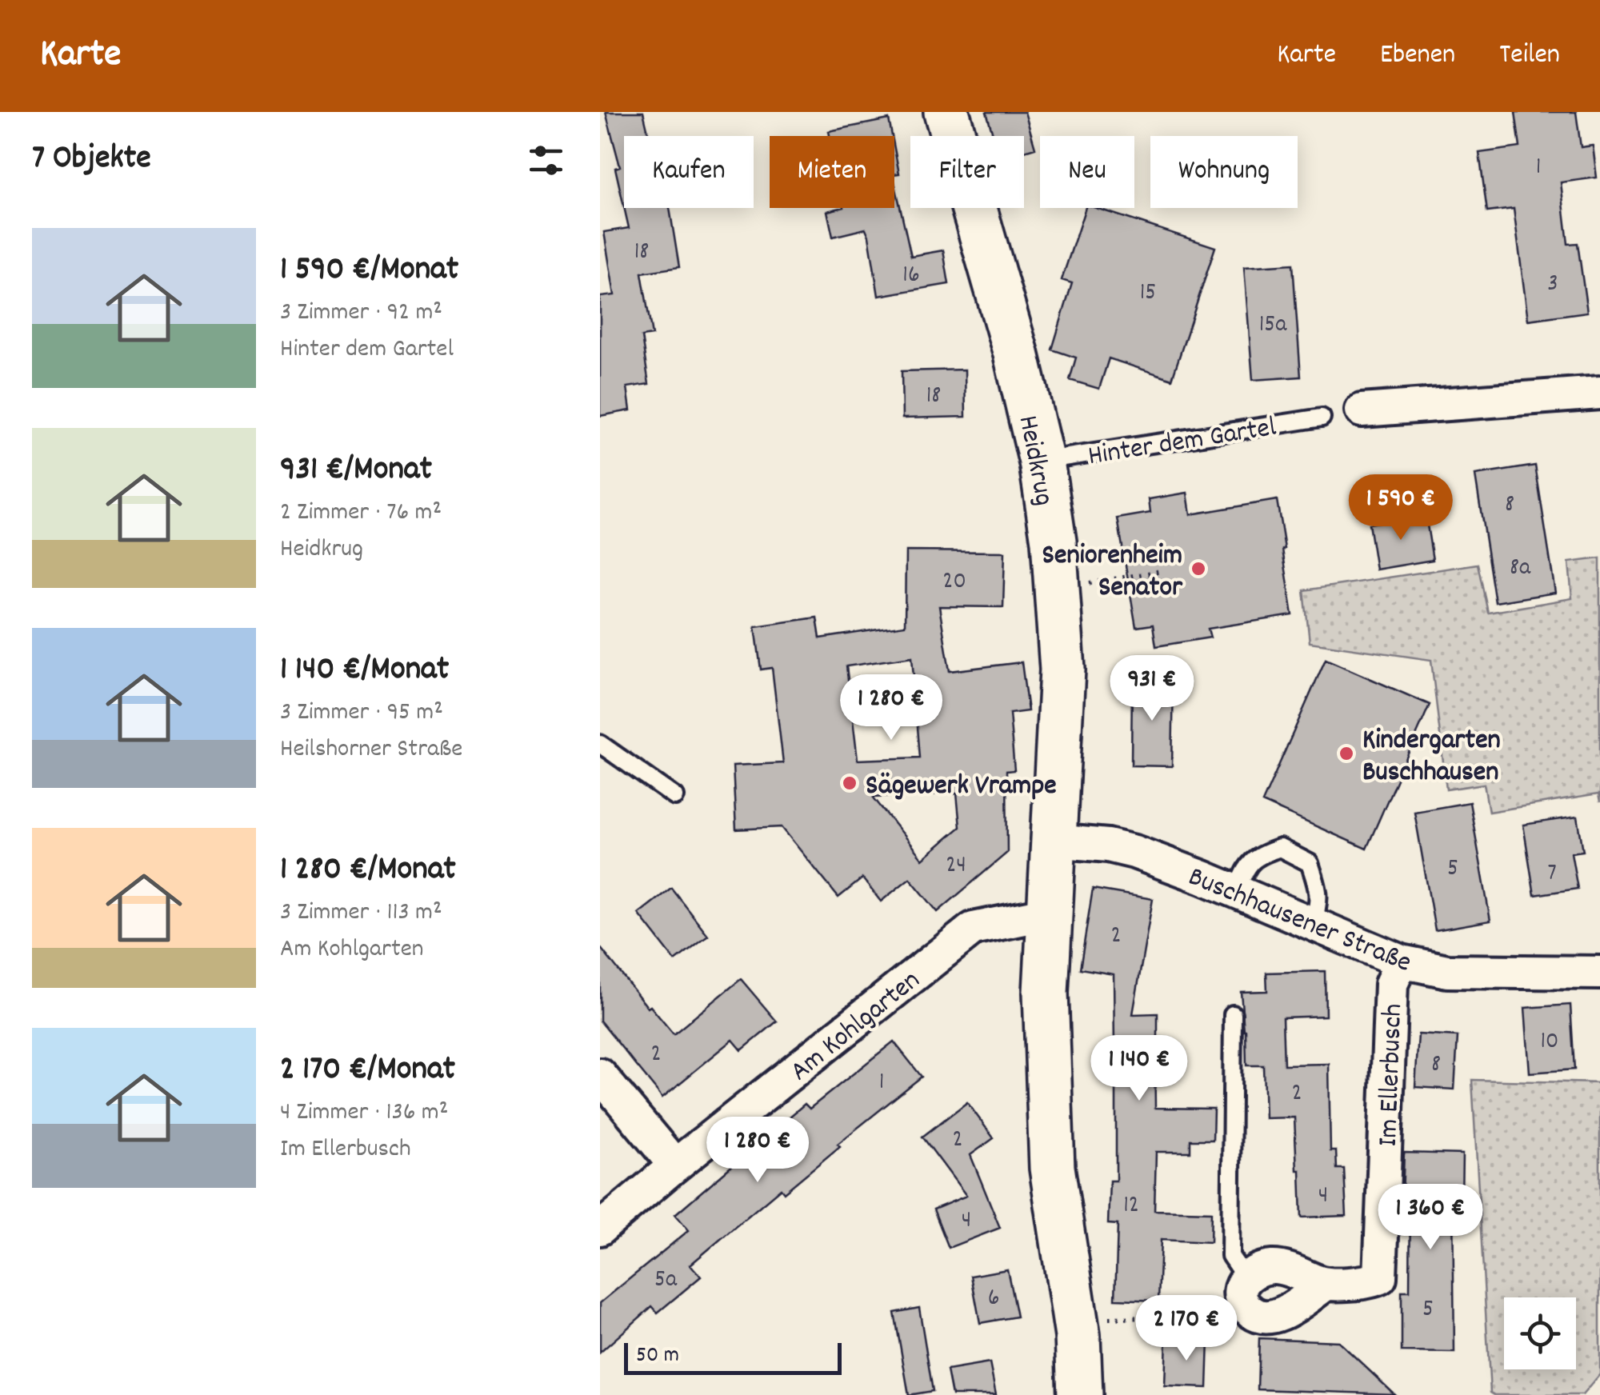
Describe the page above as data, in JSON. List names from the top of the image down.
{
  "streets": {
    "main road": ["Heidkrug"],
    "street": ["Buschhausener Straße", "Am Kohlgarten", "Im Ellerbusch"],
    "lane": ["Hinter dem Gartel"]
  },
  "crossings": [
    ["Hinter dem Gartel", "Heidkrug"],
    ["Heidkrug", "Buschhausener Straße"],
    ["Heidkrug", "Am Kohlgarten"],
    ["Buschhausener Straße", "Im Ellerbusch"]
  ],
  "places": ["Seniorenheim Senator", "Kindergarten Buschhausen", "Sägewerk Vrampe"],
  "house_numbers": [
    "1",
    "18",
    "16",
    "3",
    "15",
    "15a",
    "18",
    "8",
    "8a",
    "20",
    "24",
    "5",
    "7",
    "2",
    "10",
    "2",
    "8",
    "1",
    "2",
    "2",
    "4",
    "12",
    "4",
    "5a",
    "6",
    "5"
  ],
  "scale_bar": "50 m",
  "page": {
    "header": "Karte",
    "nav": ["Karte", "Ebenen", "Teilen"],
    "heading": "7 Objekte",
    "chip": [
      "Kaufen",
      "Mieten",
      "Filter",
      "Neu",
      "Wohnung"
    ],
    "list": [
      {
        "name": "1 590 €/Monat",
        "note": "3 Zimmer · 92 m² · Hinter dem Gartel"
      },
      {
        "name": "931 €/Monat",
        "note": "2 Zimmer · 76 m² · Heidkrug"
      },
      {
        "name": "1 140 €/Monat",
        "note": "3 Zimmer · 95 m² · Heilshorner Straße"
      },
      {
        "name": "1 280 €/Monat",
        "note": "3 Zimmer · 113 m² · Am Kohlgarten"
      },
      {
        "name": "2 170 €/Monat",
        "note": "4 Zimmer · 136 m² · Im Ellerbusch"
      }
    ],
    "price": [
      "1 590 €",
      "931 €",
      "1 280 €",
      "1 140 €",
      "1 280 €",
      "1 360 €",
      "2 170 €"
    ],
    "scale": "50 m"
  }
}
